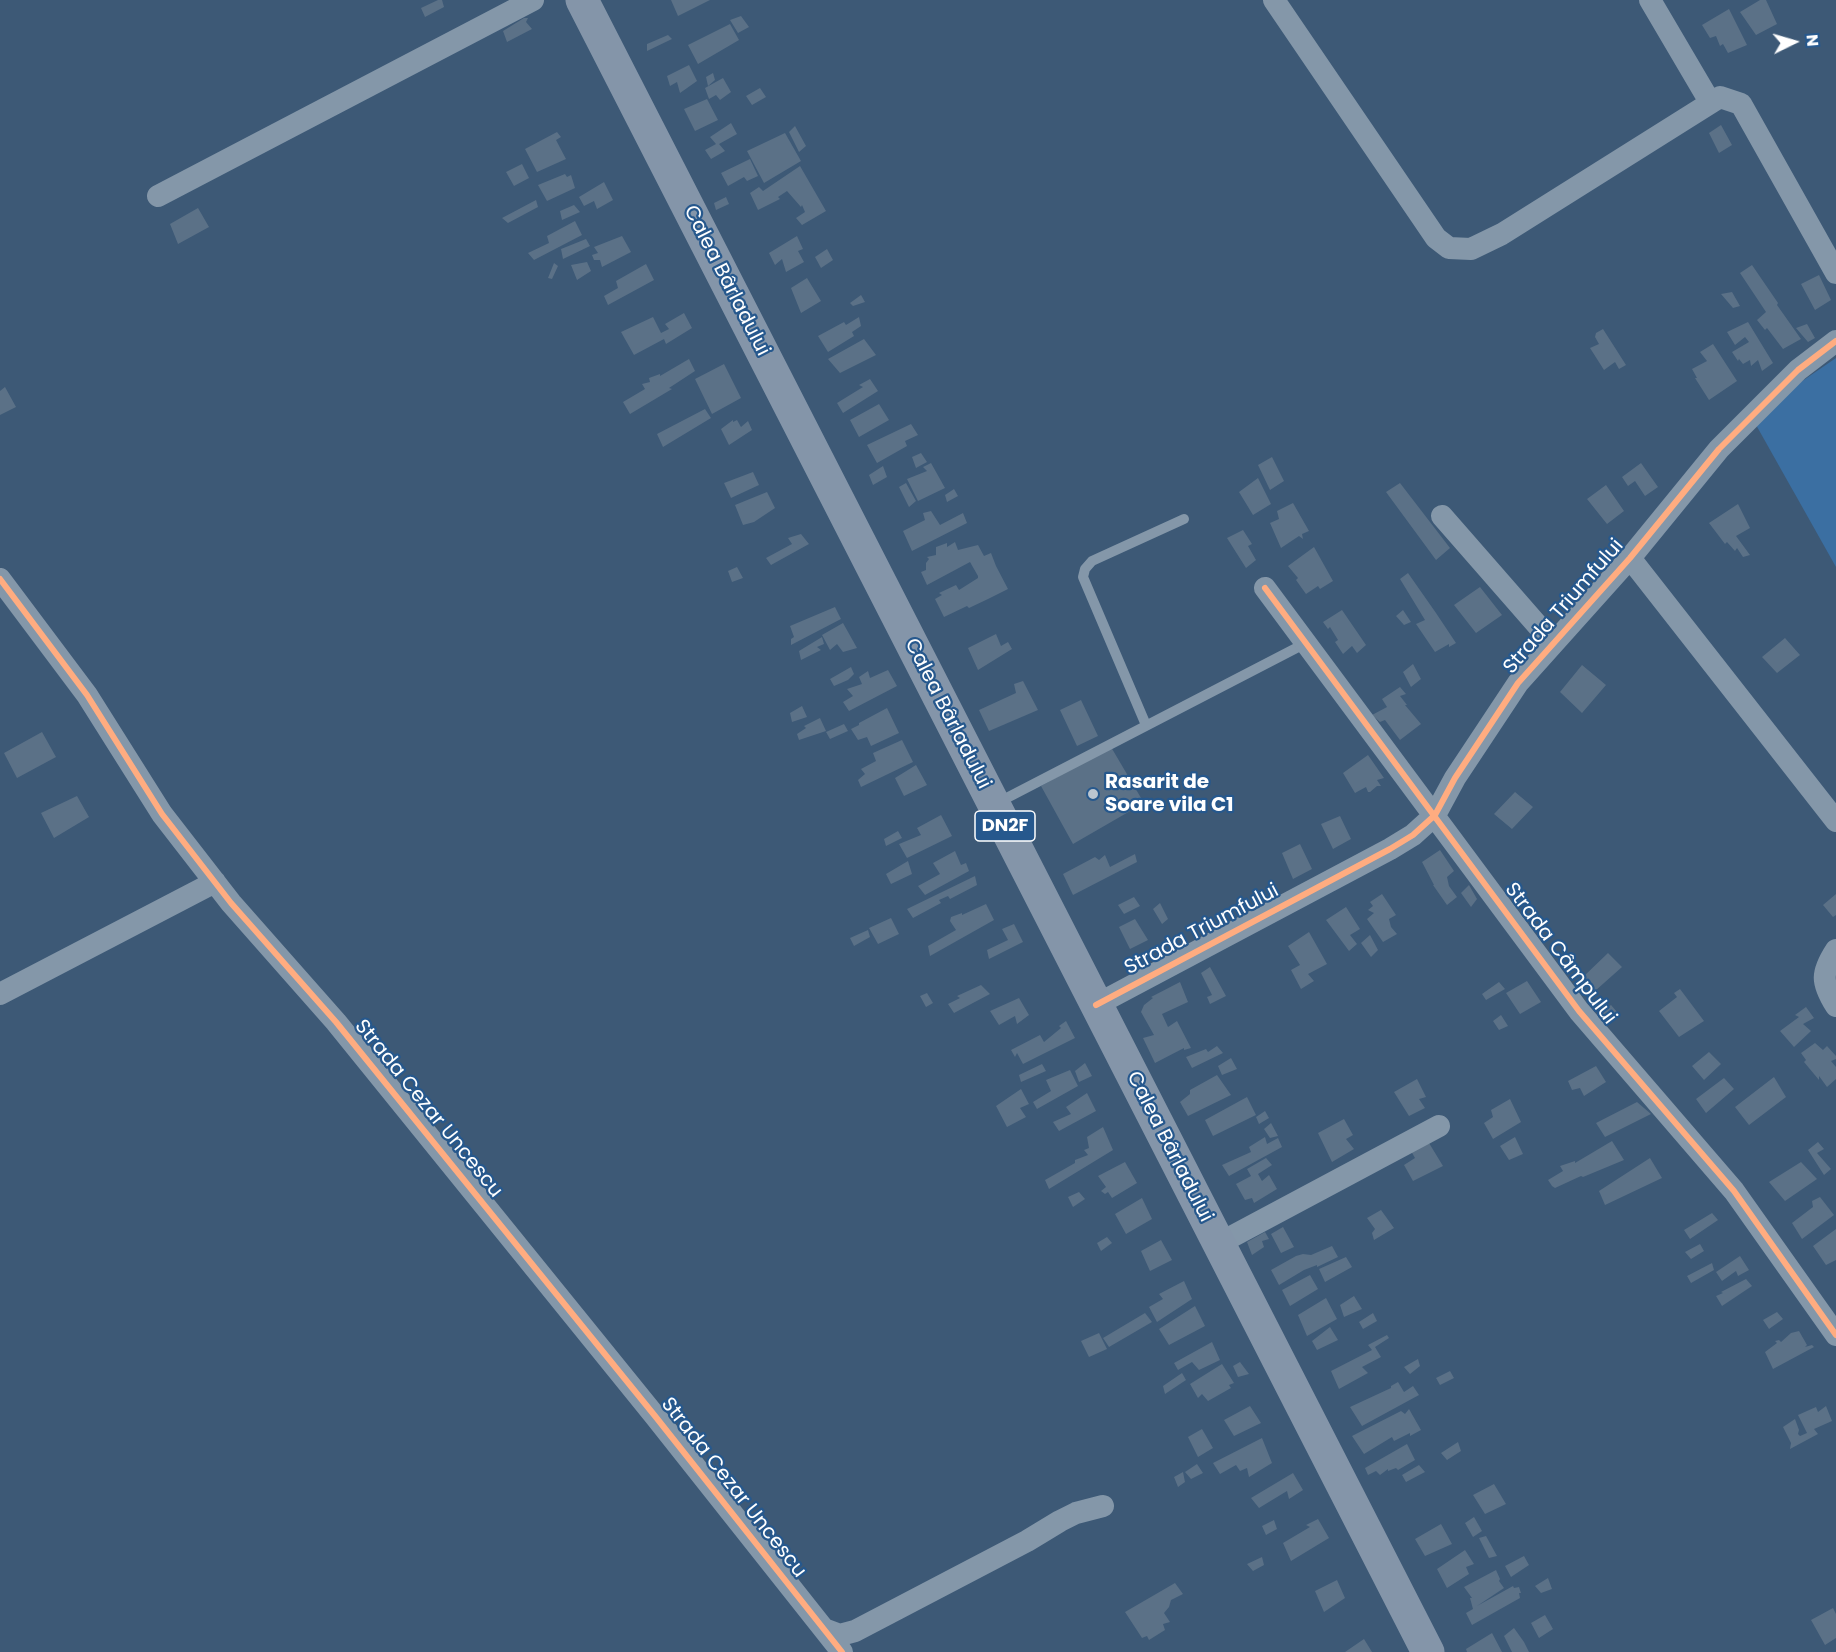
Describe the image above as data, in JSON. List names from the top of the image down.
{
  "streets": {
    "main road": ["Calea Bârladului", "DN2F"],
    "street": ["Strada Triumfului", "Strada Câmpului", "Strada Cezar Uncescu"]
  },
  "crossings": [
    ["Calea Bârladului", "Strada Triumfului"],
    ["Strada Triumfului", "Strada Câmpului"]
  ],
  "places": ["Rasarit de Soare vila C1"],
  "north": "right"
}
